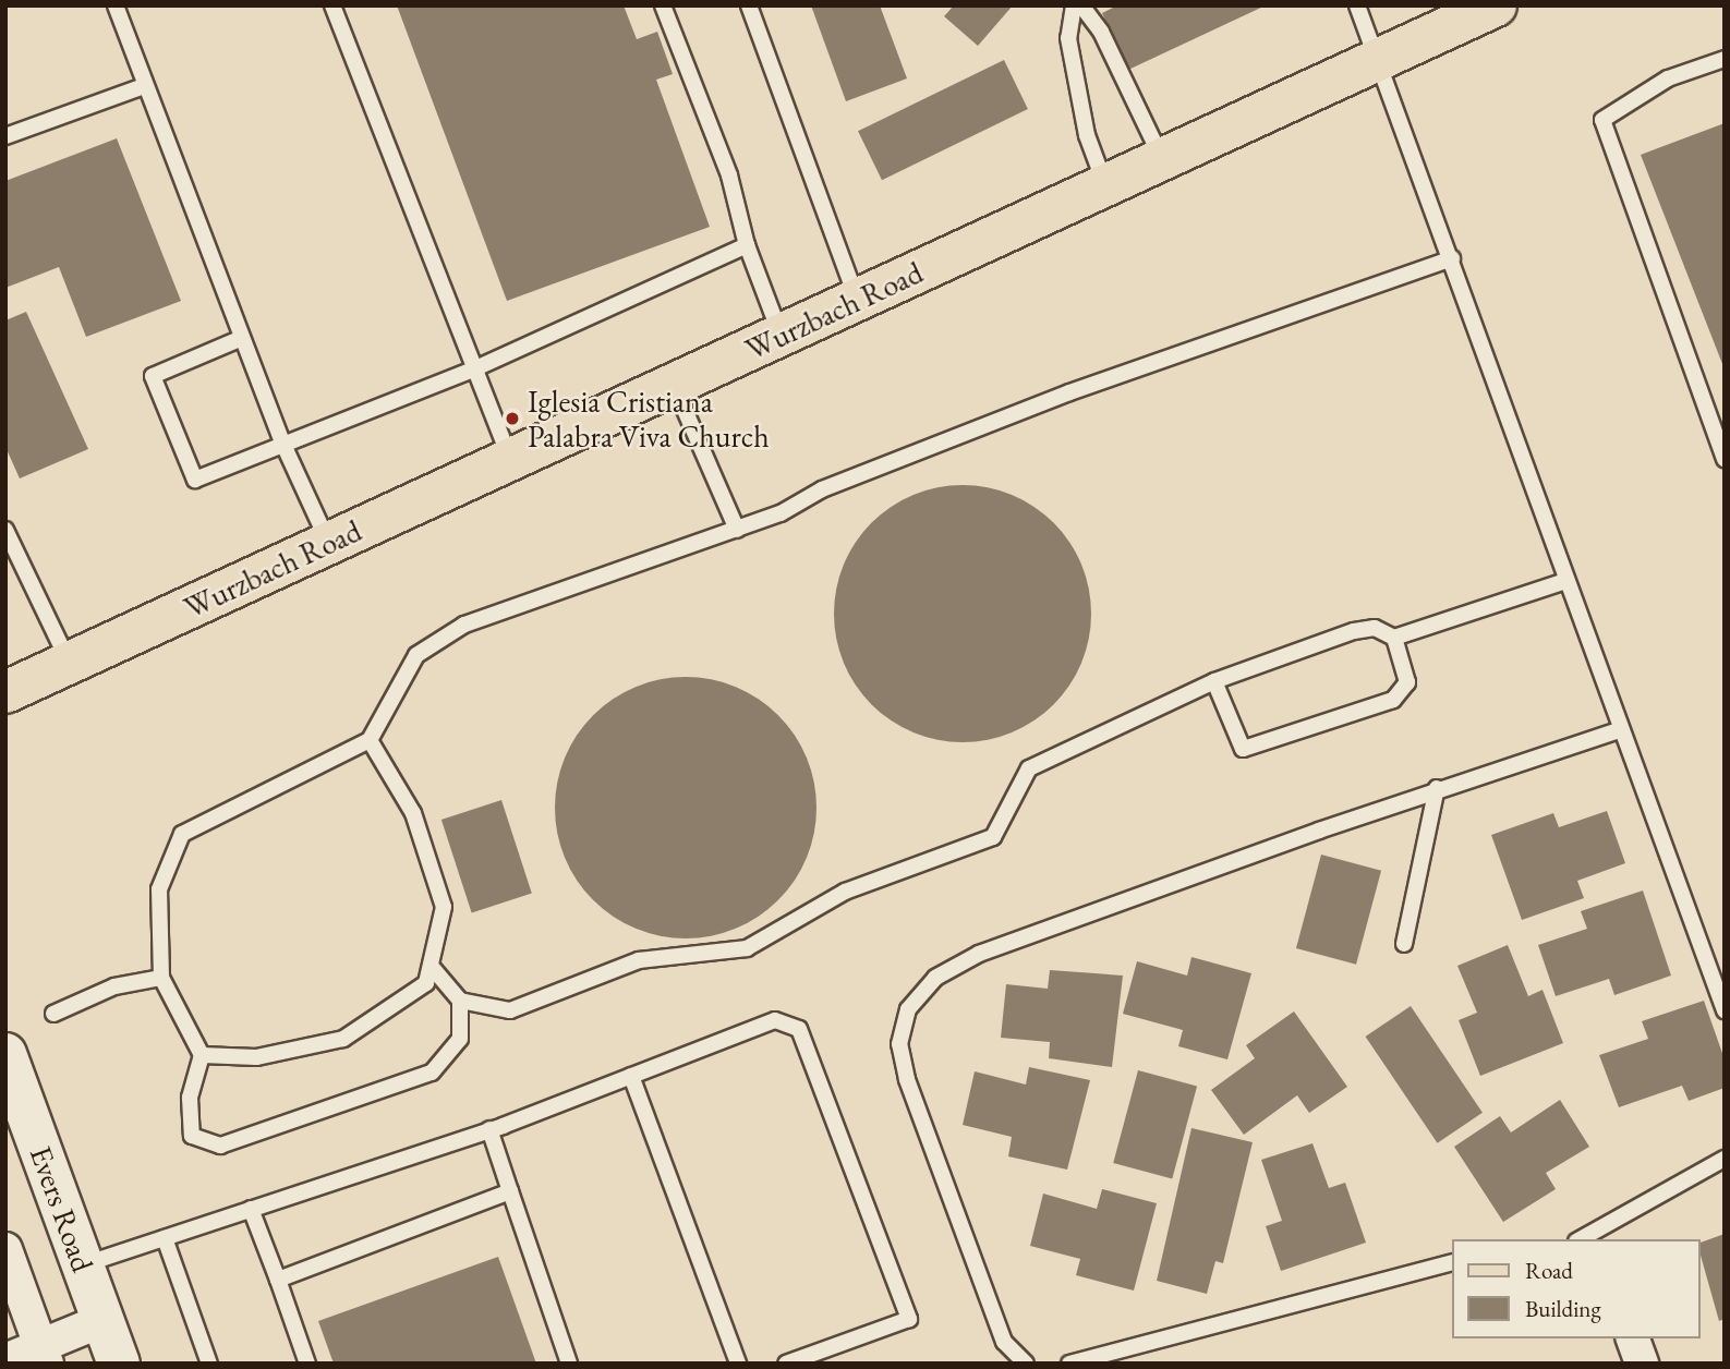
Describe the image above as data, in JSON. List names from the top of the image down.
{
  "streets": {
    "main road": ["Wurzbach Road", "Evers Road"]
  },
  "places": ["Iglesia Cristiana Palabra Viva Church"],
  "legend": ["Road", "Building"]
}
